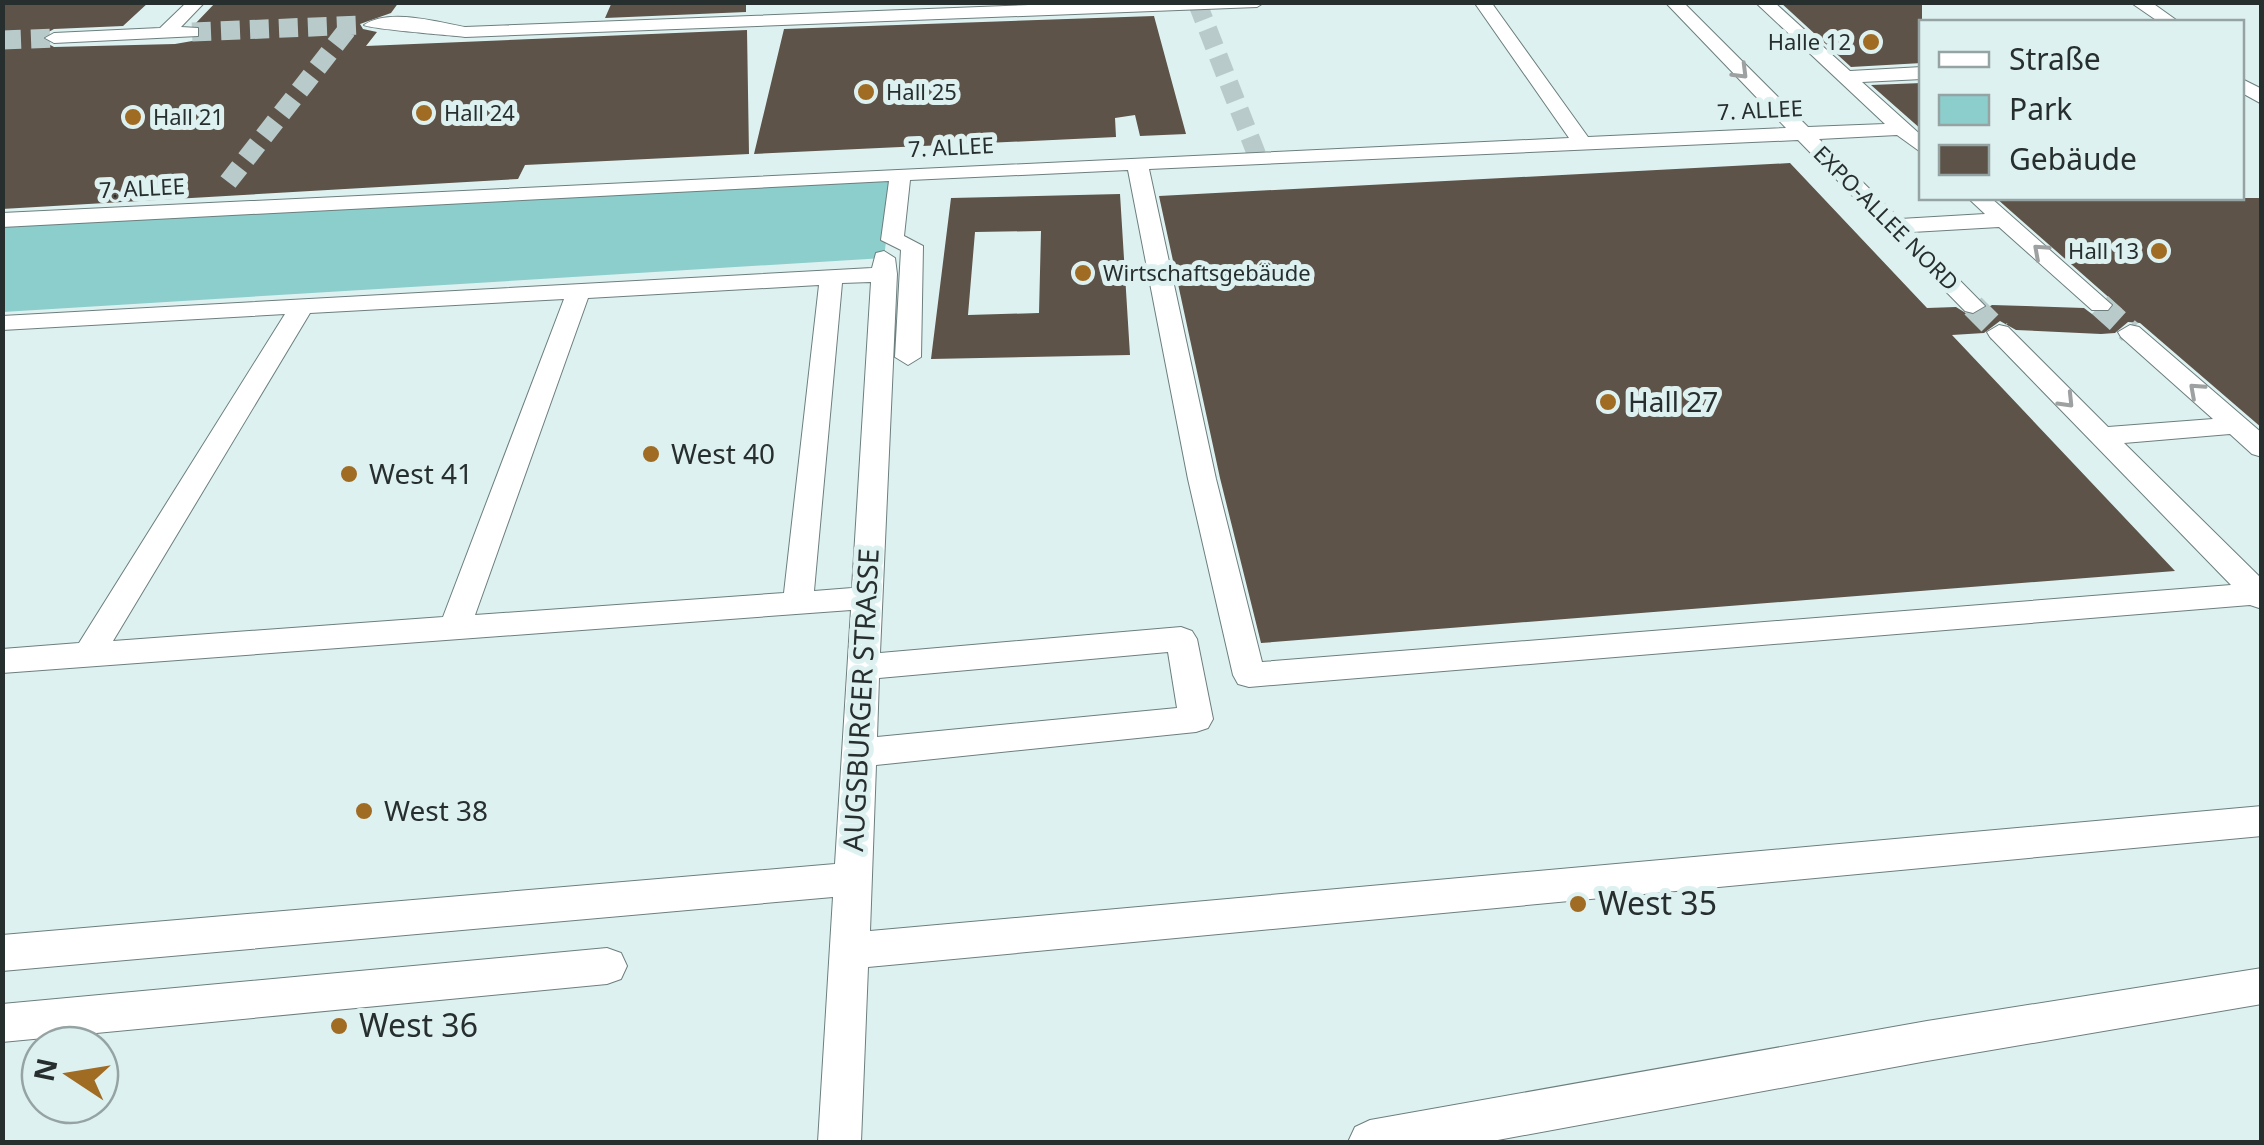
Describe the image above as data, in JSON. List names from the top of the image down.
{
  "streets": {
    "street": ["7. ALLEE", "EXPO-ALLEE NORD", "AUGSBURGER STRASSE"]
  },
  "crossings": [
    ["7. ALLEE", "EXPO-ALLEE NORD"]
  ],
  "places": [
    "Halle 12",
    "Hall 25",
    "Hall 24",
    "Hall 21",
    "Hall 13",
    "Wirtschaftsgebäude",
    "Hall 27",
    "West 40",
    "West 41",
    "West 38",
    "West 35",
    "West 36"
  ],
  "legend": ["Straße", "Park", "Gebäude"],
  "north": "left"
}
